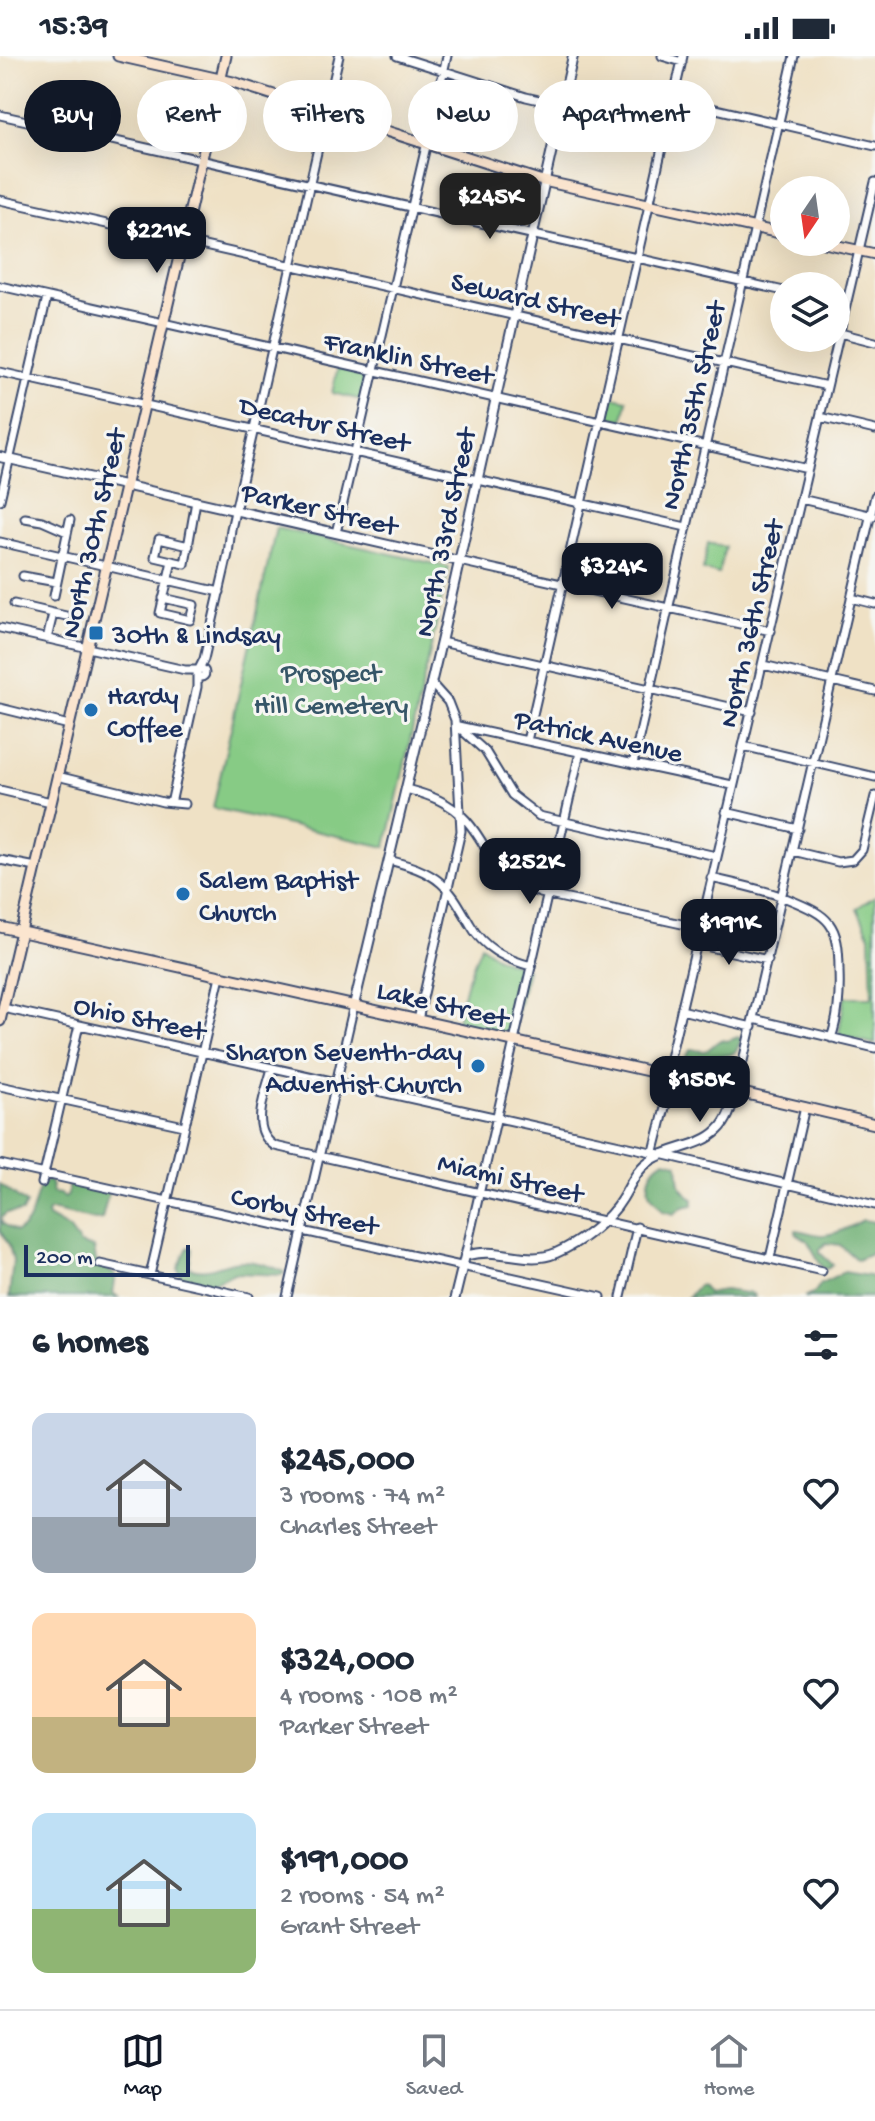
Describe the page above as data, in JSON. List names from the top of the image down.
{
  "streets": {
    "main road": ["North 30th Street", "Lake Street"],
    "street": [
      "Seward Street",
      "Franklin Street",
      "North 35th Street",
      "Decatur Street",
      "Parker Street",
      "North 33rd Street",
      "North 36th Street",
      "Patrick Avenue",
      "Ohio Street",
      "Miami Street",
      "Corby Street"
    ]
  },
  "crossings": [
    ["Seward Street", "North 35th Street"],
    ["Seward Street", "North 33rd Street"],
    ["Seward Street", "North 30th Street"],
    ["Seward Street", "North 36th Street"],
    ["Franklin Street", "North 35th Street"],
    ["Franklin Street", "North 33rd Street"],
    ["Franklin Street", "North 30th Street"],
    ["Franklin Street", "North 36th Street"],
    ["North 35th Street", "Decatur Street"],
    ["North 35th Street", "Parker Street"],
    ["North 35th Street", "Patrick Avenue"],
    ["Decatur Street", "North 33rd Street"],
    ["Decatur Street", "North 30th Street"],
    ["Parker Street", "North 33rd Street"],
    ["Parker Street", "North 30th Street"],
    ["Parker Street", "North 36th Street"],
    ["North 33rd Street", "Lake Street"],
    ["North 33rd Street", "Ohio Street"],
    ["North 33rd Street", "Miami Street"],
    ["North 33rd Street", "Corby Street"],
    ["North 30th Street", "Lake Street"],
    ["North 30th Street", "Ohio Street"],
    ["North 36th Street", "Patrick Avenue"],
    ["North 36th Street", "Lake Street"],
    ["North 36th Street", "Ohio Street"],
    ["Ohio Street", "Miami Street"]
  ],
  "parks": ["Prospect Hill Cemetery"],
  "places": {
    "transit": ["30th & Lindsay"],
    "other": ["Hardy Coffee", "Salem Baptist Church", "Sharon Seventh-day Adventist Church"]
  },
  "scale_bar": "200 m",
  "north": "bottom",
  "page": {
    "status": "15:39",
    "chip": [
      "Buy",
      "Rent",
      "Filters",
      "New",
      "Apartment"
    ],
    "price": [
      "$245K",
      "$221K",
      "$324K",
      "$252K",
      "$191K",
      "$158K"
    ],
    "scale": "200 m",
    "heading": "6 homes",
    "list": [
      {
        "name": "$245,000",
        "note": "3 rooms · 74 m² · Charles Street"
      },
      {
        "name": "$324,000",
        "note": "4 rooms · 108 m² · Parker Street"
      },
      {
        "name": "$191,000",
        "note": "2 rooms · 54 m² · Grant Street"
      }
    ],
    "tabs": ["Map", "Saved", "Home"]
  }
}
